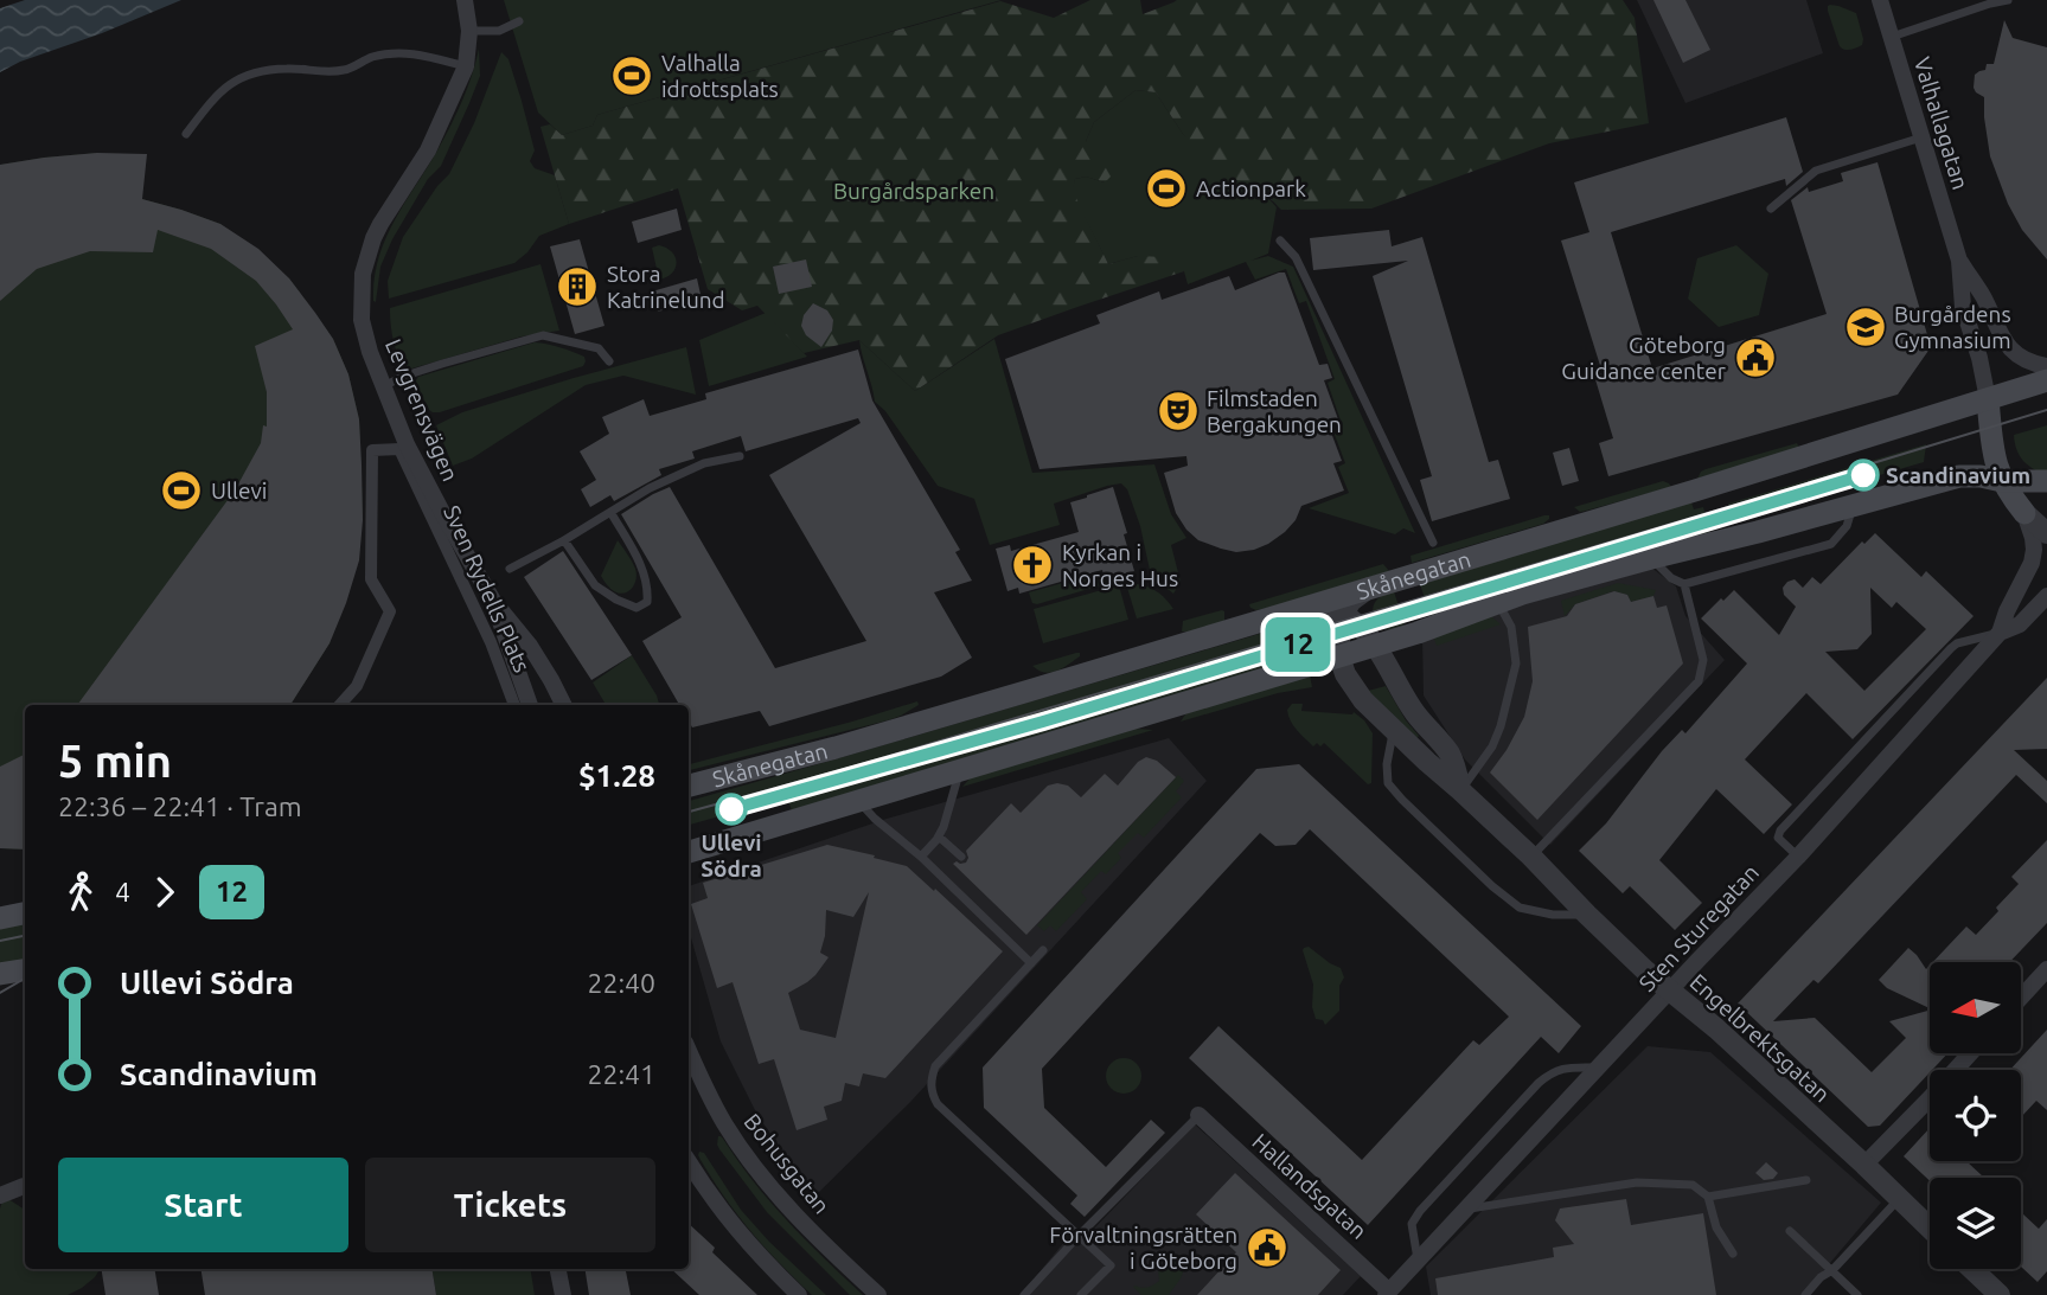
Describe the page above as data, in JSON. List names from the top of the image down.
{
  "streets": {
    "main road": ["Skånegatan"],
    "street": [
      "Valhallagatan",
      "Levgrensvägen",
      "Sven Rydells Plats",
      "Sten Sturegatan",
      "Engelbrektsgatan",
      "Bohusgatan",
      "Hallandsgatan"
    ]
  },
  "crossings": [
    ["Valhallagatan", "Skånegatan"],
    ["Sten Sturegatan", "Engelbrektsgatan"],
    ["Sten Sturegatan", "Hallandsgatan"]
  ],
  "parks": ["Burgårdsparken"],
  "places": {
    "sports": ["Valhalla idrottsplats", "Actionpark", "Ullevi"],
    "building": ["Stora Katrinelund"],
    "school or university": ["Burgårdens Gymnasium"],
    "public building": ["Göteborg Guidance center", "Förvaltningsrätten i Göteborg"],
    "theatre": ["Filmstaden Bergakungen"],
    "other": ["Scandinavium", "Ullevi Södra"],
    "church": ["Kyrkan i Norges Hus"]
  },
  "lines": ["tram line 12"],
  "north": "left",
  "page": {
    "on_map": "12",
    "heading": ["5 min", "22:36 – 22:41 · Tram", "$1.28"],
    "legs": ["4", "12"],
    "list": [
      {
        "name": "Ullevi Södra",
        "value": "22:40"
      },
      {
        "name": "Scandinavium",
        "value": "22:41"
      }
    ],
    "buttons": ["Start", "Tickets"]
  }
}
